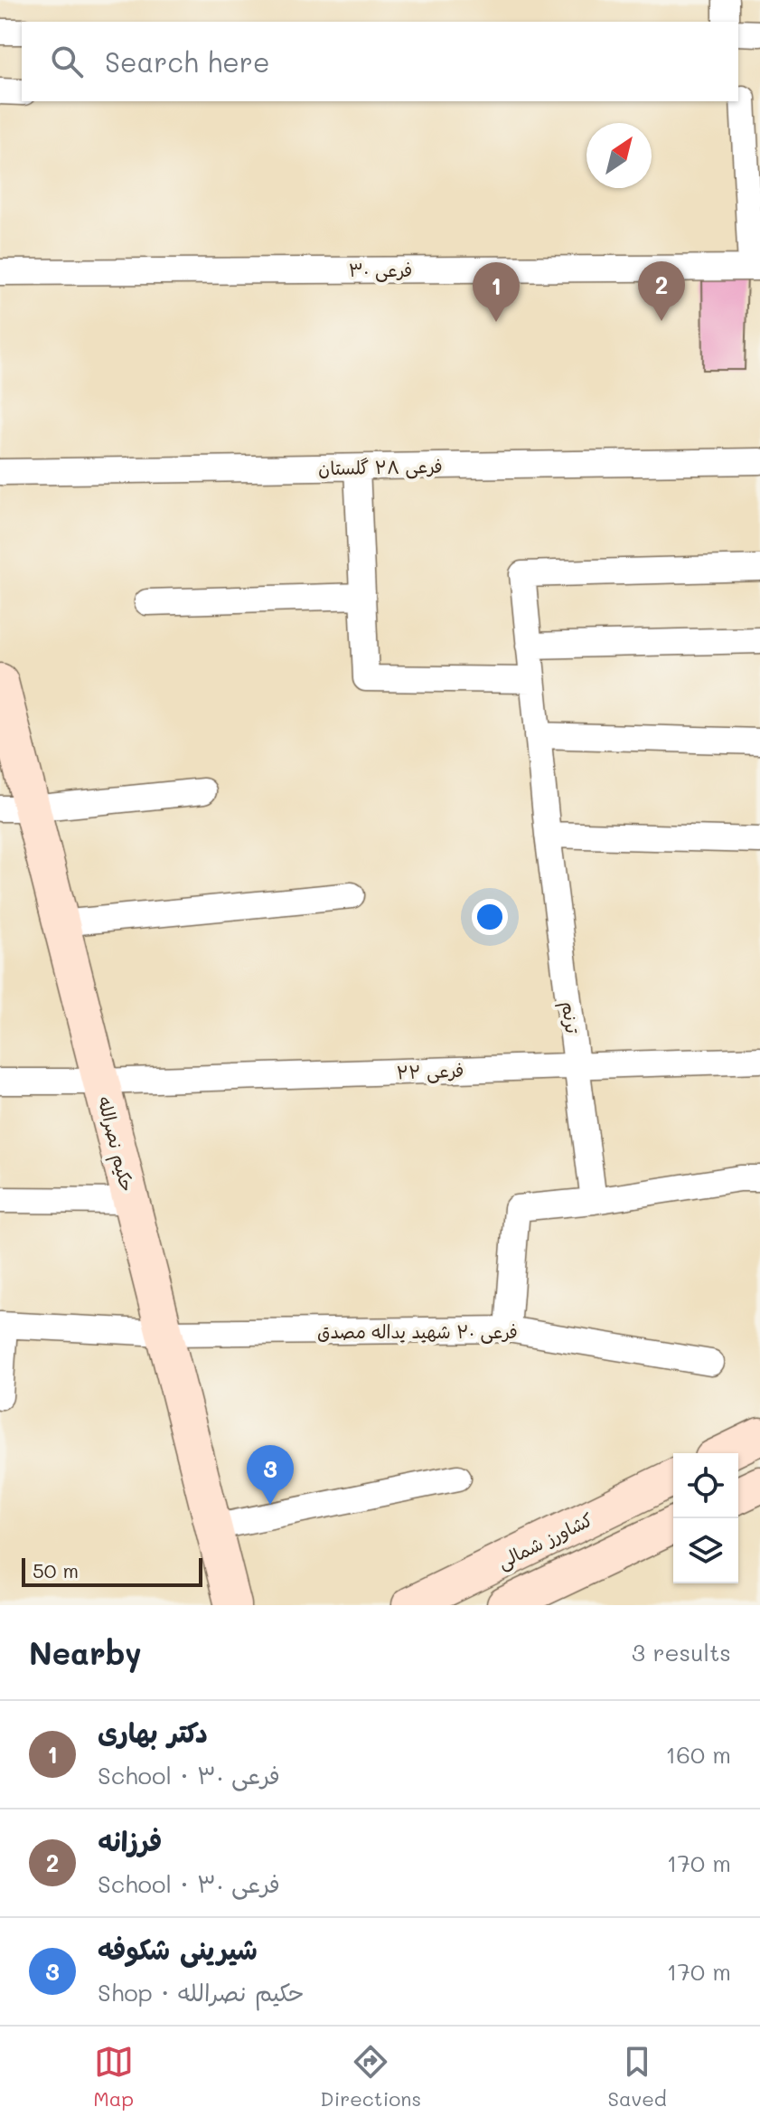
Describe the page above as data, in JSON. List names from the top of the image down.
{
  "streets": {
    "main road": ["حکیم نصرالله", "کشاورز شمالی"],
    "street": [
      "فرعی ۳۰",
      "فرعی ۲۸ گلستان",
      "ترنم",
      "فرعی ۲۲",
      "فرعی ۲۰ شهید یداله مصدق"
    ]
  },
  "crossings": [
    ["ترنم", "فرعی ۲۲"],
    ["فرعی ۲۲", "حکیم نصرالله"],
    ["حکیم نصرالله", "فرعی ۲۰ شهید یداله مصدق"]
  ],
  "scale_bar": "50 m",
  "north": "top right",
  "page": {
    "search": "Search here",
    "pins": ["2", "1", "3"],
    "scale": "50 m",
    "heading": ["Nearby", "3 results"],
    "list": [
      {
        "mark": "1",
        "name": "دکتر بهاری",
        "note": "School · فرعی ۳۰",
        "value": "160 m"
      },
      {
        "mark": "2",
        "name": "فرزانه",
        "note": "School · فرعی ۳۰",
        "value": "170 m"
      },
      {
        "mark": "3",
        "name": "شیرینی شکوفه",
        "note": "Shop · حکیم نصرالله",
        "value": "170 m"
      }
    ],
    "nav": ["Map", "Directions", "Saved"]
  }
}
